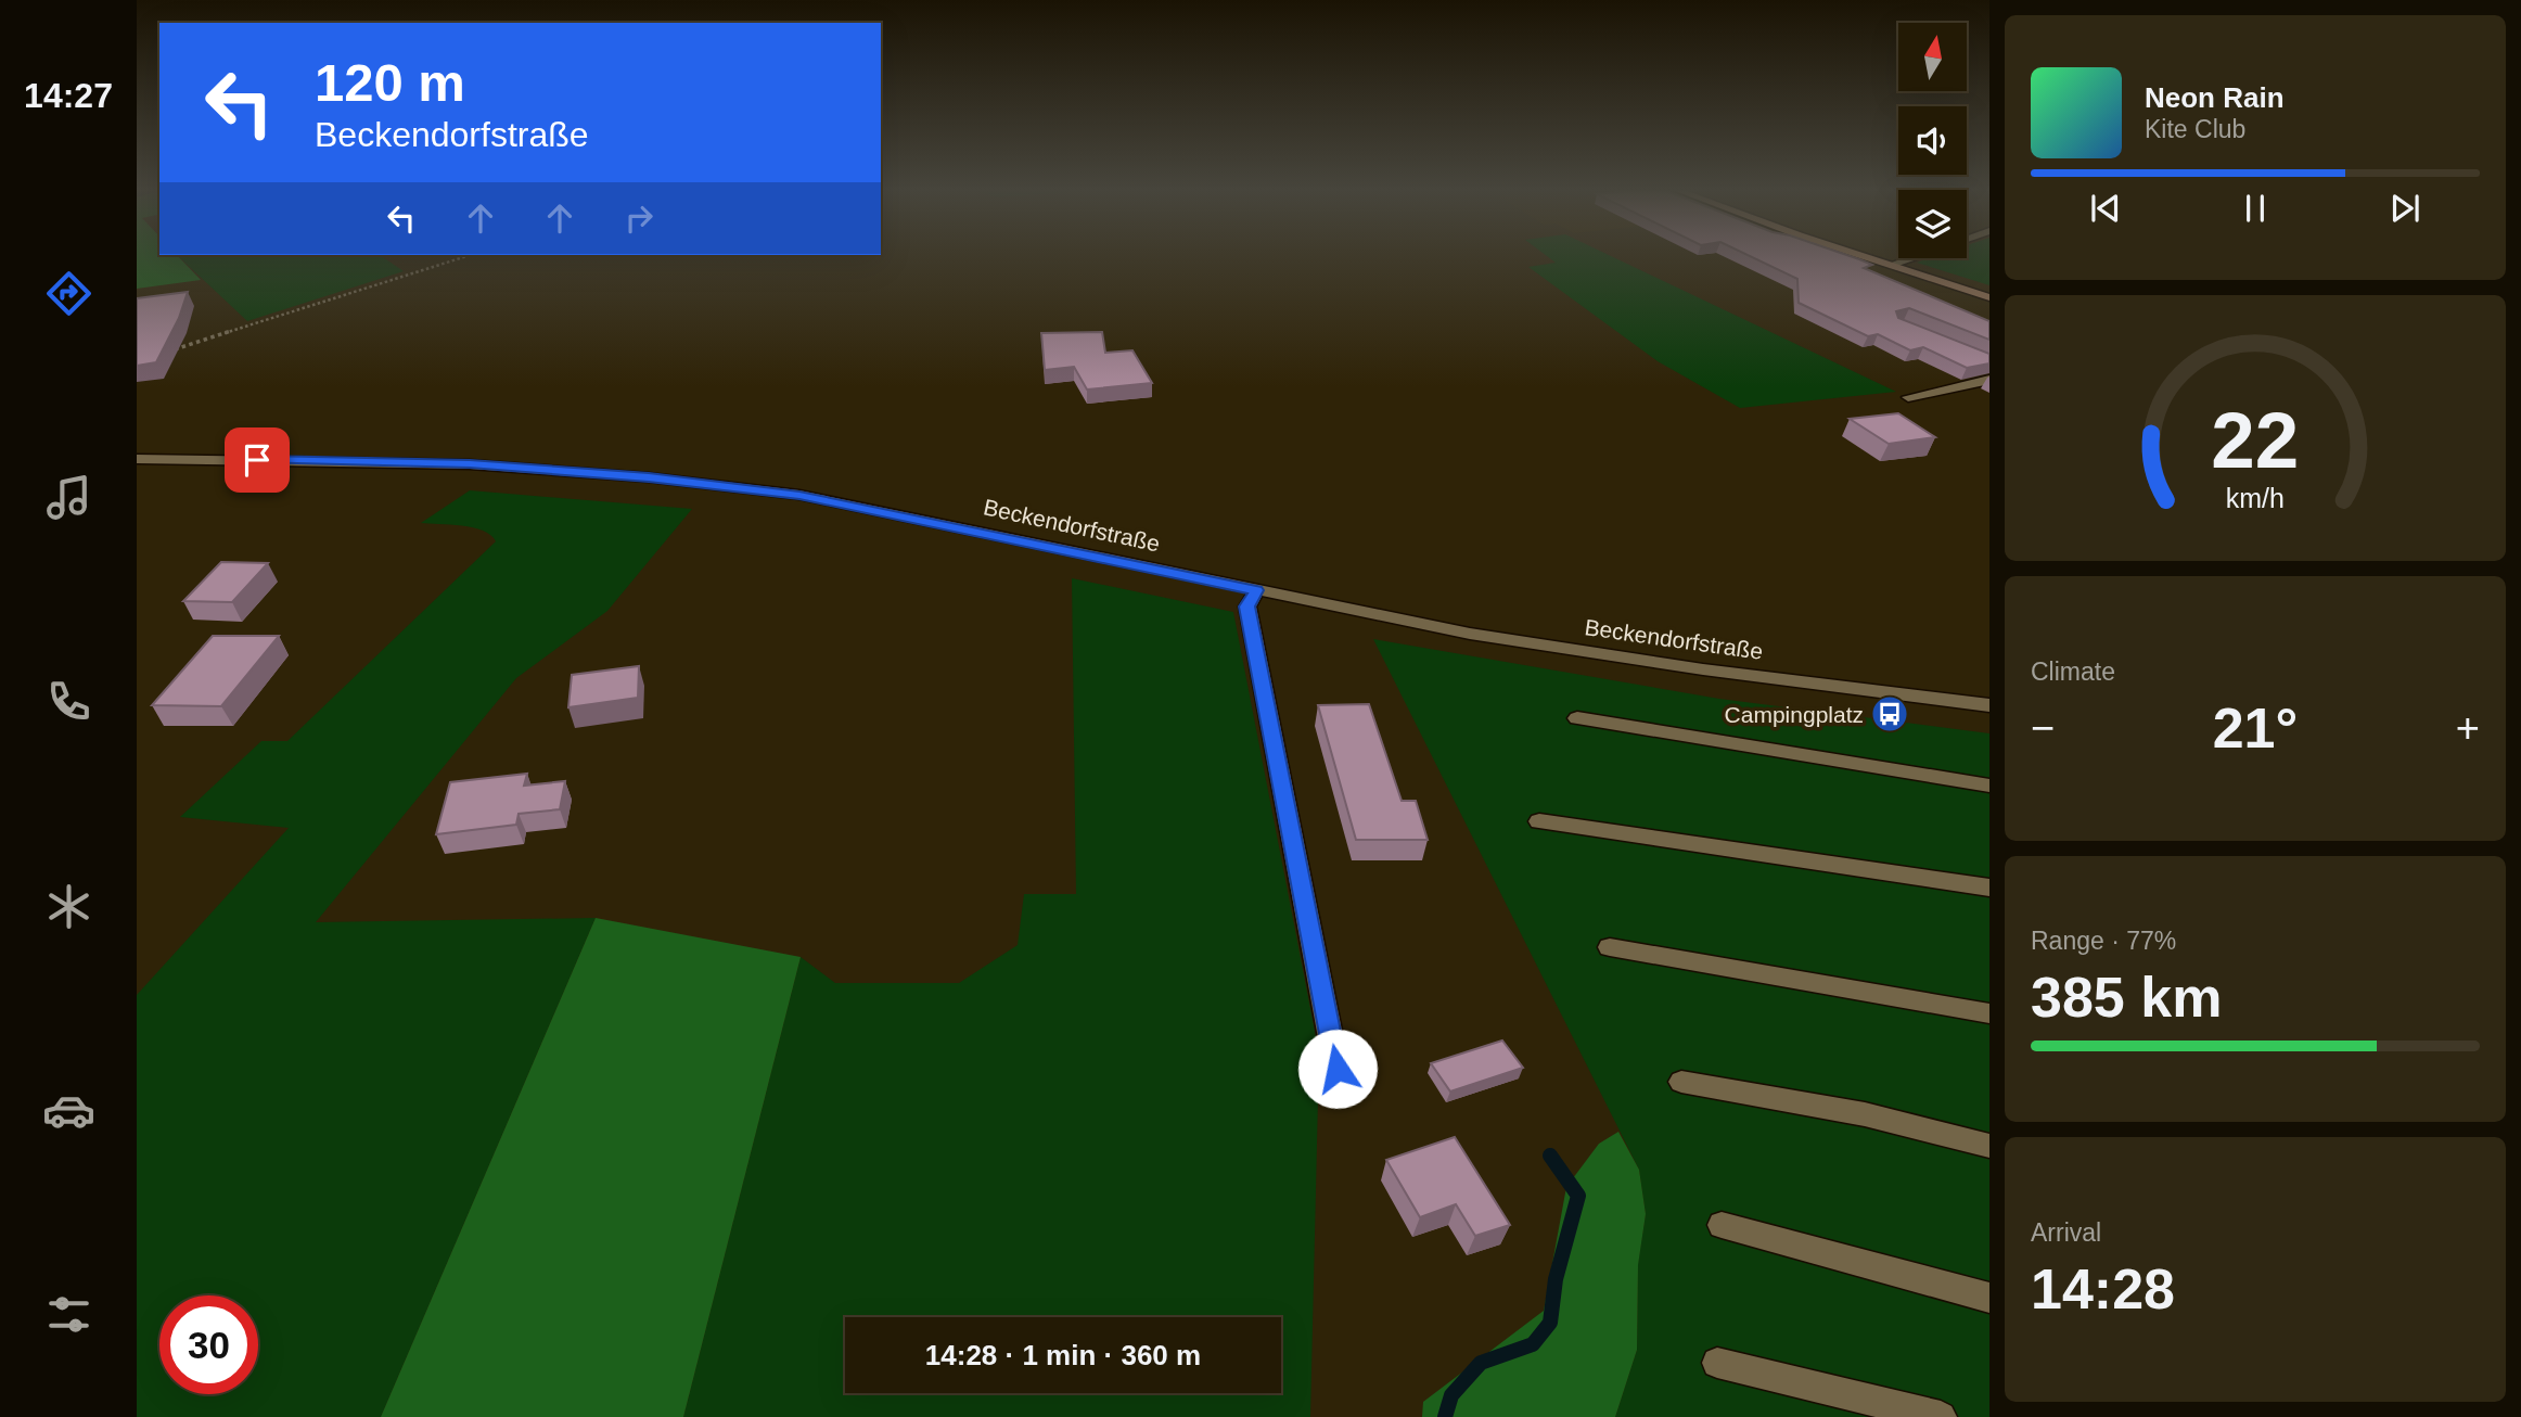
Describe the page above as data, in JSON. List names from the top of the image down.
{
  "streets": {
    "street": ["Beckendorfstraße"]
  },
  "places": {
    "bus stop": ["Campingplatz"]
  },
  "north": "top",
  "page": {
    "tabs": "14:27",
    "turn": ["120 m", "Beckendorfstraße"],
    "song": ["Neon Rain", "Kite Club"],
    "tile": [
      "Climate",
      ["Range · 77%", "385 km"],
      ["Arrival", "14:28"]
    ],
    "heat": ["−", "21°", "+"],
    "limit": "30",
    "trip": "14:28 · 1 min · 360 m",
    "gauge": ["22", "km/h"]
  }
}
